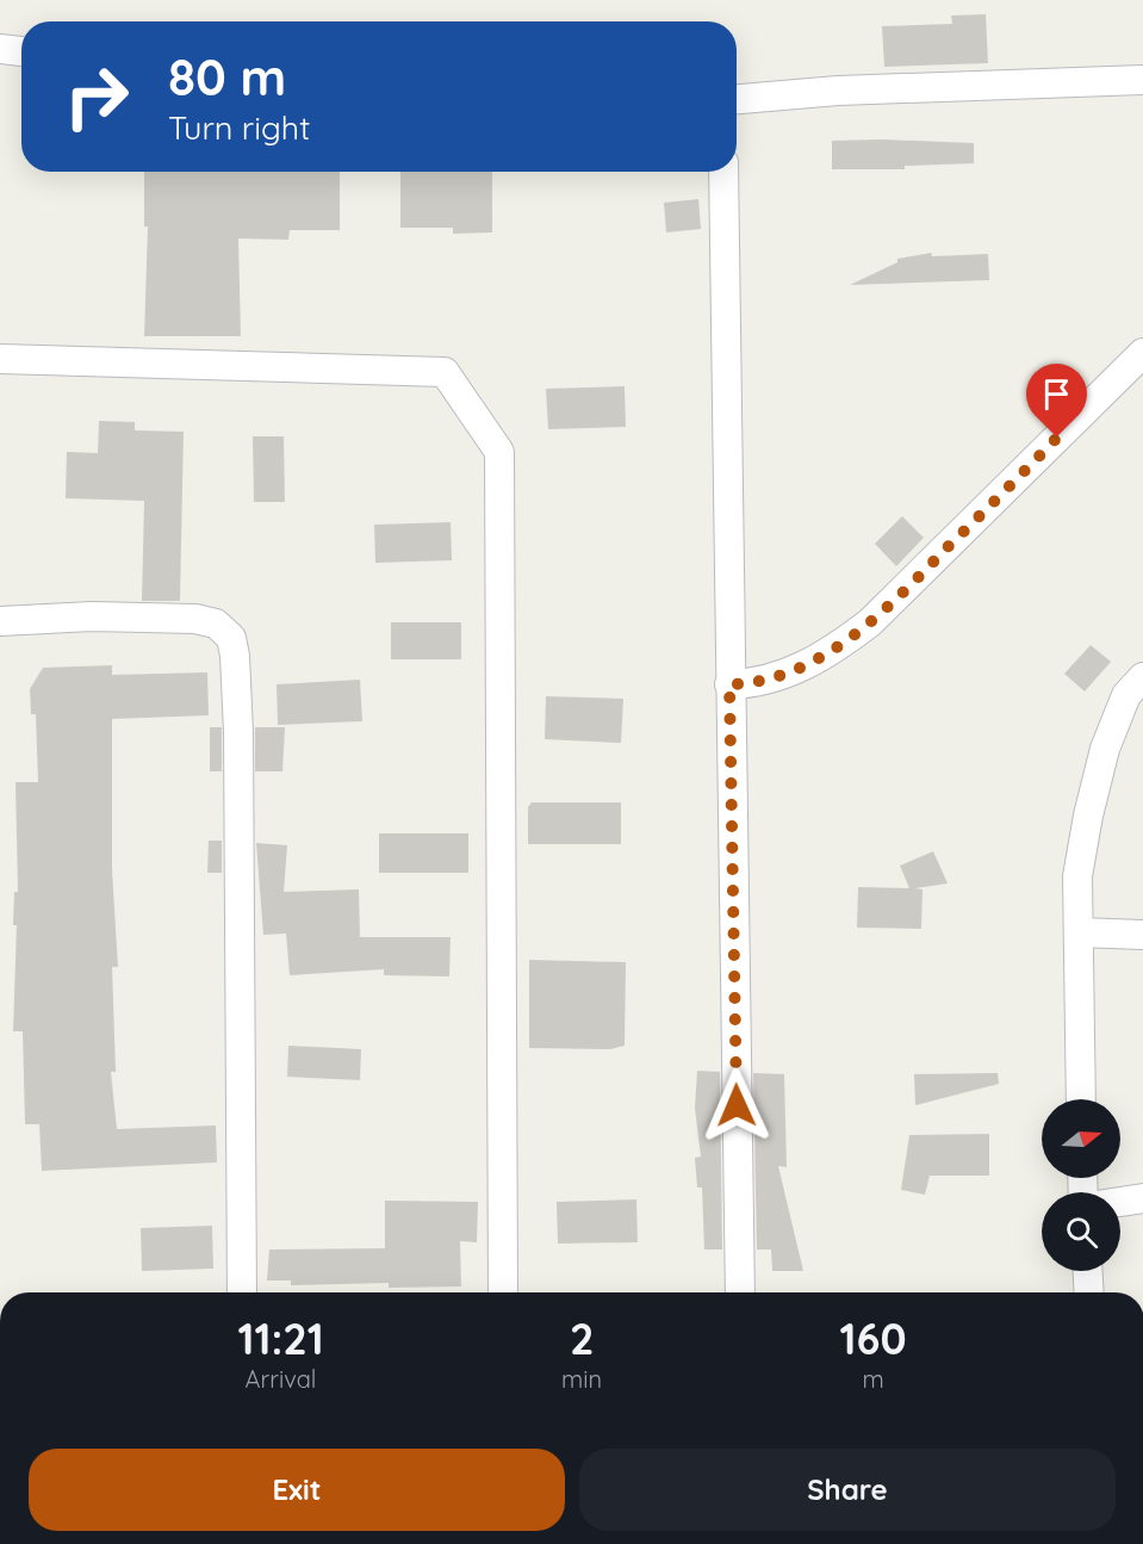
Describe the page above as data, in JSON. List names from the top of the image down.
{
  "north": "right",
  "page": {
    "turn": ["80 m", "Turn right"],
    "eta": [
      "11:21",
      "Arrival",
      "2",
      "min",
      "160",
      "m"
    ],
    "buttons": ["Exit", "Share"]
  }
}
